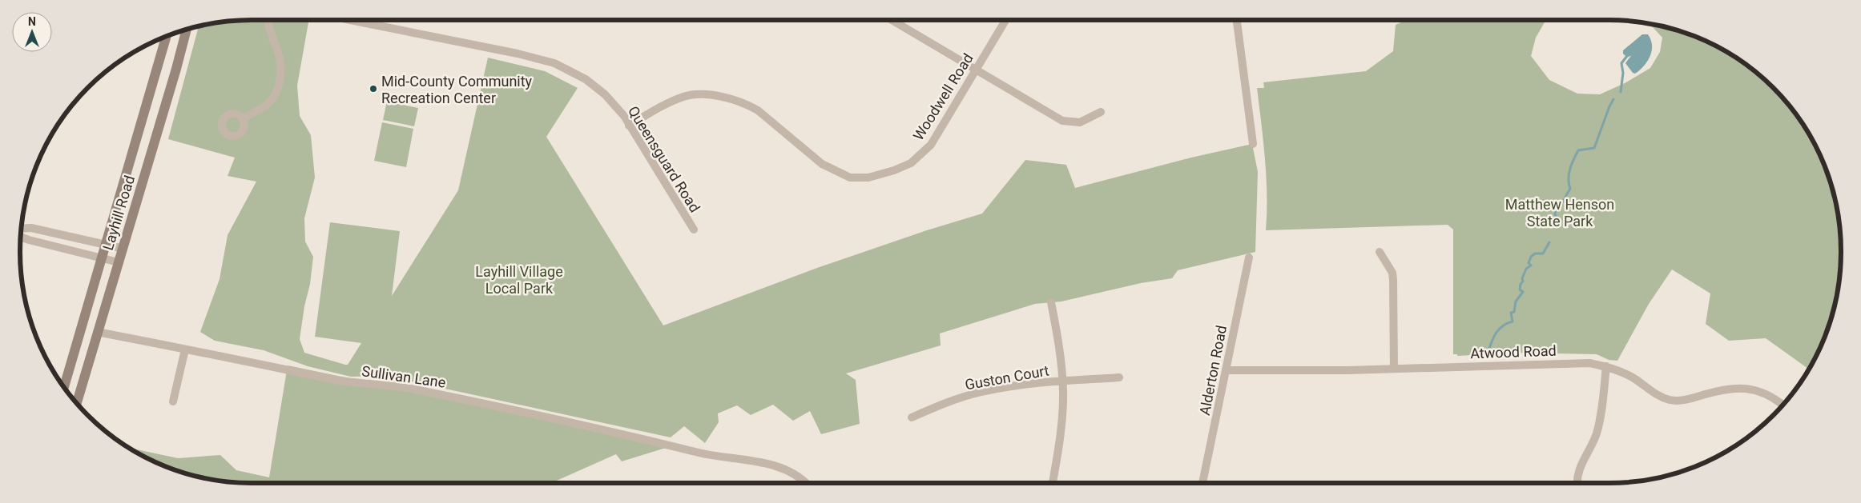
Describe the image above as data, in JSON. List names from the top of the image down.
{
  "streets": {
    "main road": ["Layhill Road"],
    "street": [
      "Woodwell Road",
      "Queensguard Road",
      "Atwood Road",
      "Alderton Road",
      "Sullivan Lane",
      "Guston Court"
    ]
  },
  "crossings": [
    ["Woodwell Road", "Queensguard Road"],
    ["Layhill Road", "Sullivan Lane"],
    ["Atwood Road", "Alderton Road"]
  ],
  "parks": ["Matthew Henson State Park", "Layhill Village Local Park"],
  "places": ["Mid-County Community Recreation Center"],
  "north": "top"
}
